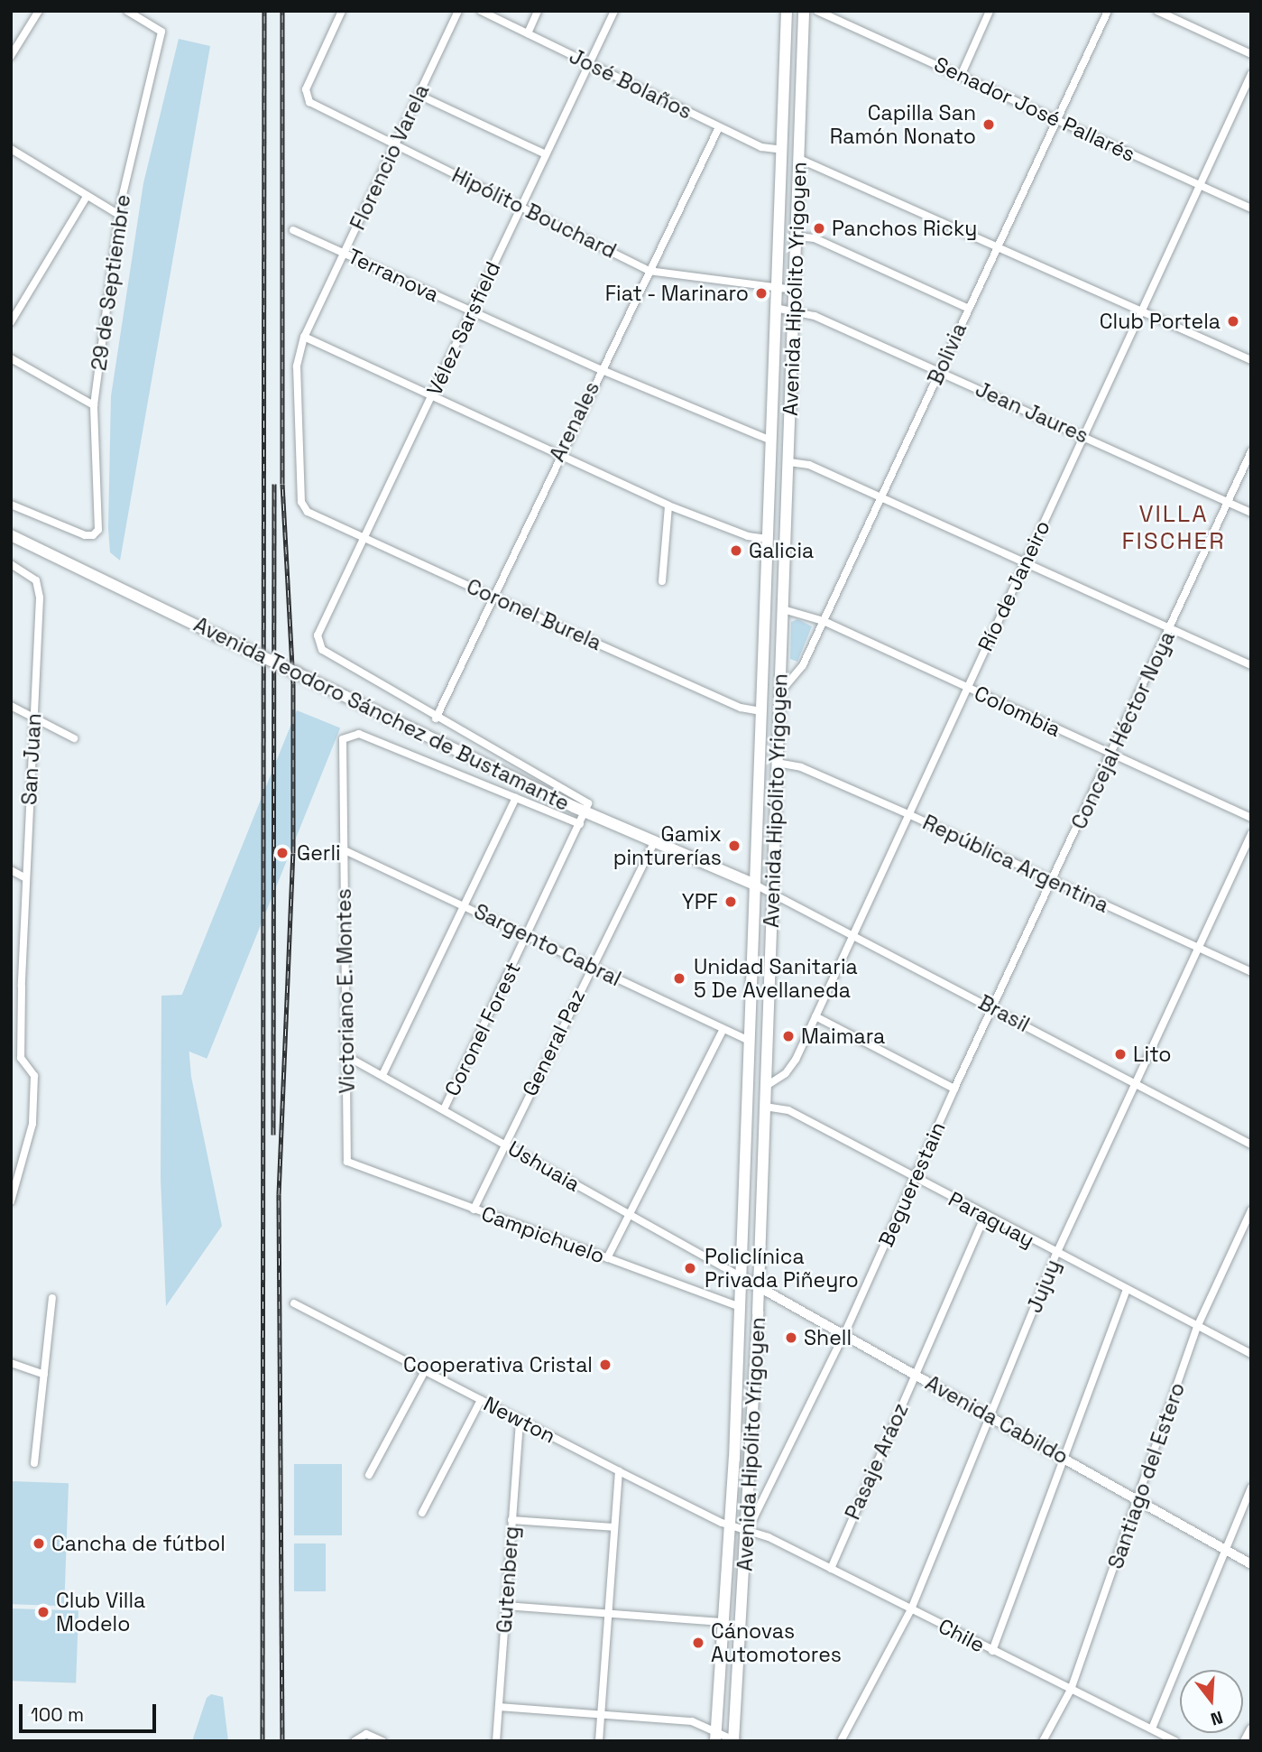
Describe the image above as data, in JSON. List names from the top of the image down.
{
  "streets": {
    "main road": ["Avenida Hipólito Yrigoyen", "Avenida Teodoro Sánchez de Bustamante"],
    "street": [
      "José Bolaños",
      "Senador José Pallarés",
      "Florencio Varela",
      "Hipólito Bouchard",
      "Terranova",
      "29 de Septiembre",
      "Vélez Sarsfield",
      "Bolivia",
      "Jean Jaures",
      "Arenales",
      "Río de Janeiro",
      "Coronel Burela",
      "Colombia",
      "Concejal Héctor Noya",
      "San Juan",
      "República Argentina",
      "Sargento Cabral",
      "Victoriano E. Montes",
      "Brasil",
      "Coronel Forest",
      "General Paz",
      "Ushuaia",
      "Beguerestain",
      "Paraguay",
      "Campichuelo",
      "Jujuy",
      "Newton",
      "Avenida Cabildo",
      "Pasaje Aráoz",
      "Santiago del Estero",
      "Gutenberg",
      "Chile"
    ]
  },
  "crossings": [
    ["José Bolaños", "Avenida Hipólito Yrigoyen"],
    ["José Bolaños", "Vélez Sarsfield"],
    ["José Bolaños", "Arenales"],
    ["Senador José Pallarés", "Bolivia"],
    ["Senador José Pallarés", "Río de Janeiro"],
    ["Florencio Varela", "Hipólito Bouchard"],
    ["Florencio Varela", "Terranova"],
    ["Florencio Varela", "Coronel Burela"],
    ["Hipólito Bouchard", "Avenida Hipólito Yrigoyen"],
    ["Hipólito Bouchard", "Vélez Sarsfield"],
    ["Hipólito Bouchard", "Arenales"],
    ["Terranova", "Avenida Hipólito Yrigoyen"],
    ["Terranova", "Vélez Sarsfield"],
    ["Terranova", "Arenales"],
    ["Avenida Hipólito Yrigoyen", "Bolivia"],
    ["Avenida Hipólito Yrigoyen", "Jean Jaures"],
    ["Avenida Hipólito Yrigoyen", "Río de Janeiro"],
    ["Avenida Hipólito Yrigoyen", "Coronel Burela"],
    ["Avenida Hipólito Yrigoyen", "Colombia"],
    ["Avenida Hipólito Yrigoyen", "Avenida Teodoro Sánchez de Bustamante"],
    ["Avenida Hipólito Yrigoyen", "República Argentina"],
    ["Avenida Hipólito Yrigoyen", "Sargento Cabral"],
    ["Avenida Hipólito Yrigoyen", "Brasil"],
    ["Avenida Hipólito Yrigoyen", "Ushuaia"],
    ["Avenida Hipólito Yrigoyen", "Beguerestain"],
    ["Avenida Hipólito Yrigoyen", "Paraguay"],
    ["Avenida Hipólito Yrigoyen", "Campichuelo"],
    ["Avenida Hipólito Yrigoyen", "Newton"],
    ["Avenida Hipólito Yrigoyen", "Avenida Cabildo"],
    ["Avenida Hipólito Yrigoyen", "Chile"],
    ["Vélez Sarsfield", "Arenales"],
    ["Vélez Sarsfield", "Coronel Burela"],
    ["Bolivia", "Jean Jaures"],
    ["Bolivia", "Colombia"],
    ["Jean Jaures", "Río de Janeiro"],
    ["Jean Jaures", "Concejal Héctor Noya"],
    ["Arenales", "Coronel Burela"],
    ["Río de Janeiro", "Colombia"],
    ["Río de Janeiro", "República Argentina"],
    ["Río de Janeiro", "Brasil"],
    ["Colombia", "Concejal Héctor Noya"],
    ["Avenida Teodoro Sánchez de Bustamante", "Brasil"],
    ["Avenida Teodoro Sánchez de Bustamante", "Coronel Forest"],
    ["Avenida Teodoro Sánchez de Bustamante", "General Paz"],
    ["Concejal Héctor Noya", "República Argentina"],
    ["Concejal Héctor Noya", "Brasil"],
    ["Concejal Héctor Noya", "Beguerestain"],
    ["República Argentina", "Jujuy"],
    ["Sargento Cabral", "Victoriano E. Montes"],
    ["Sargento Cabral", "Coronel Forest"],
    ["Sargento Cabral", "General Paz"],
    ["Victoriano E. Montes", "Ushuaia"],
    ["Victoriano E. Montes", "Campichuelo"],
    ["Brasil", "Beguerestain"],
    ["Brasil", "Jujuy"],
    ["Coronel Forest", "Ushuaia"],
    ["General Paz", "Ushuaia"],
    ["General Paz", "Campichuelo"],
    ["Ushuaia", "Avenida Cabildo"],
    ["Beguerestain", "Paraguay"],
    ["Beguerestain", "Newton"],
    ["Beguerestain", "Avenida Cabildo"],
    ["Beguerestain", "Chile"],
    ["Paraguay", "Jujuy"],
    ["Paraguay", "Pasaje Aráoz"],
    ["Paraguay", "Santiago del Estero"],
    ["Jujuy", "Avenida Cabildo"],
    ["Jujuy", "Chile"],
    ["Newton", "Gutenberg"],
    ["Newton", "Chile"],
    ["Avenida Cabildo", "Pasaje Aráoz"],
    ["Avenida Cabildo", "Santiago del Estero"],
    ["Pasaje Aráoz", "Chile"],
    ["Santiago del Estero", "Chile"]
  ],
  "districts": ["VILLA FISCHER"],
  "places": [
    "Capilla San Ramón Nonato",
    "Panchos Ricky",
    "Fiat - Marinaro",
    "Club Portela",
    "Galicia",
    "Gamix pinturerías",
    "Gerli",
    "YPF",
    "Unidad Sanitaria 5 De Avellaneda",
    "Maimara",
    "Lito",
    "Policlínica Privada Piñeyro",
    "Shell",
    "Cooperativa Cristal",
    "Cancha de fútbol",
    "Club Villa Modelo",
    "Cánovas Automotores"
  ],
  "scale_bar": "100 m",
  "north": "bottom"
}
